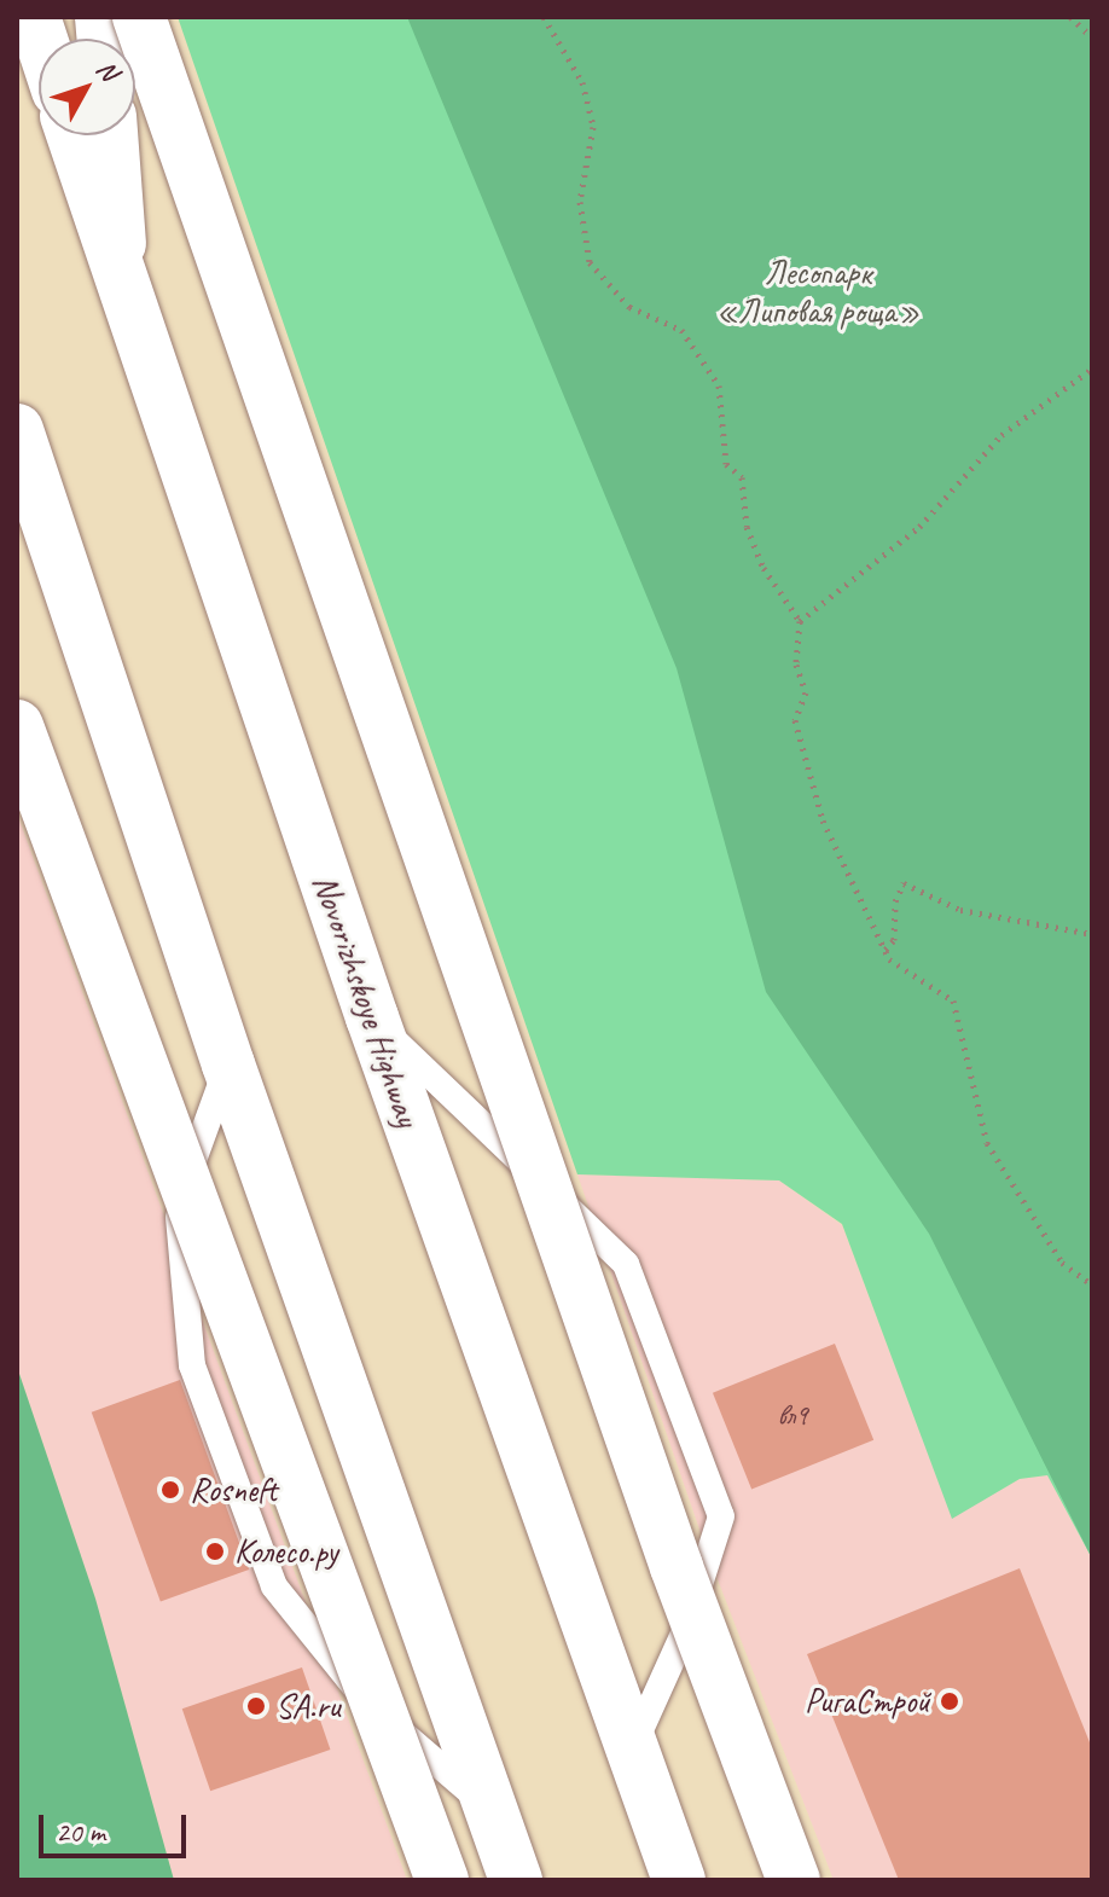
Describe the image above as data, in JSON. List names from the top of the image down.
{
  "streets": {
    "main road": ["Novorizhskoye Highway"]
  },
  "parks": ["Лесопарк «Липовая роща»"],
  "places": [
    "Rosneft",
    "Колесо.ру",
    "РигаСтрой",
    "SA.ru"
  ],
  "house_numbers": ["вл9"],
  "scale_bar": "20 m",
  "north": "top right"
}
